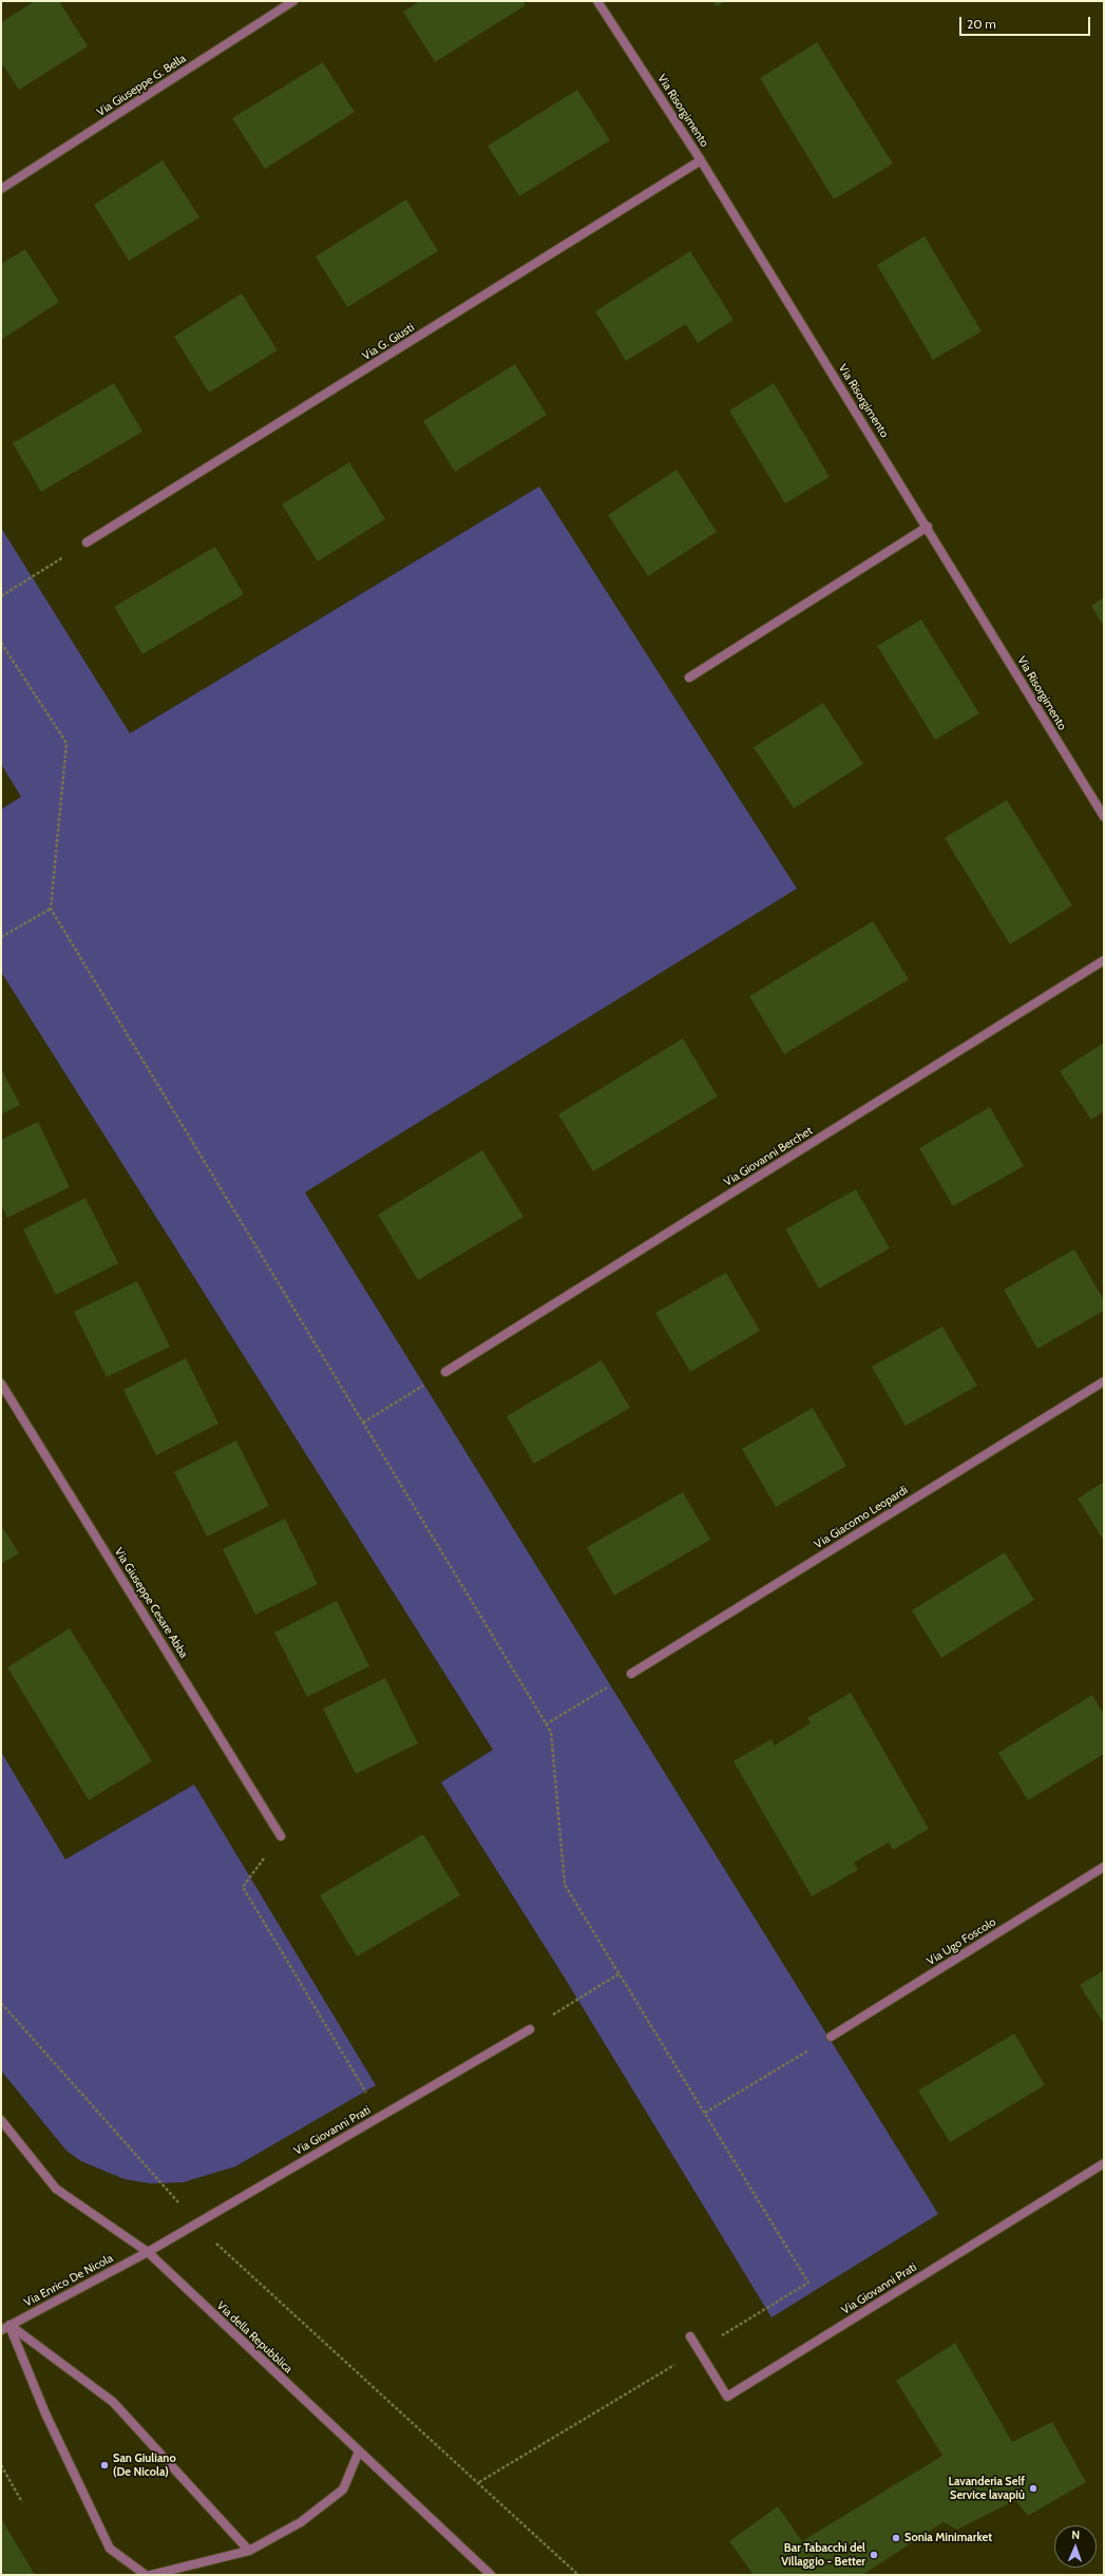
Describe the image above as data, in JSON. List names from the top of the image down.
{
  "streets": {
    "street": [
      "Via Giuseppe G. Bella",
      "Via Risorgimento",
      "Via G. Giusti",
      "Via Giovanni Berchet",
      "Via Giacomo Leopardi",
      "Via Giuseppe Cesare Abba",
      "Via Ugo Foscolo",
      "Via Giovanni Prati",
      "Via Enrico De Nicola",
      "Via della Repubblica"
    ]
  },
  "crossings": [
    ["Via Risorgimento", "Via G. Giusti"],
    ["Via Giovanni Prati", "Via Enrico De Nicola"],
    ["Via Giovanni Prati", "Via della Repubblica"],
    ["Via Enrico De Nicola", "Via della Repubblica"]
  ],
  "places": [
    "San Giuliano (De Nicola)",
    "Lavanderia Self Service lavapiù",
    "Sonia Minimarket",
    "Bar Tabacchi del Villaggio - Better"
  ],
  "scale_bar": "20 m",
  "north": "top"
}
